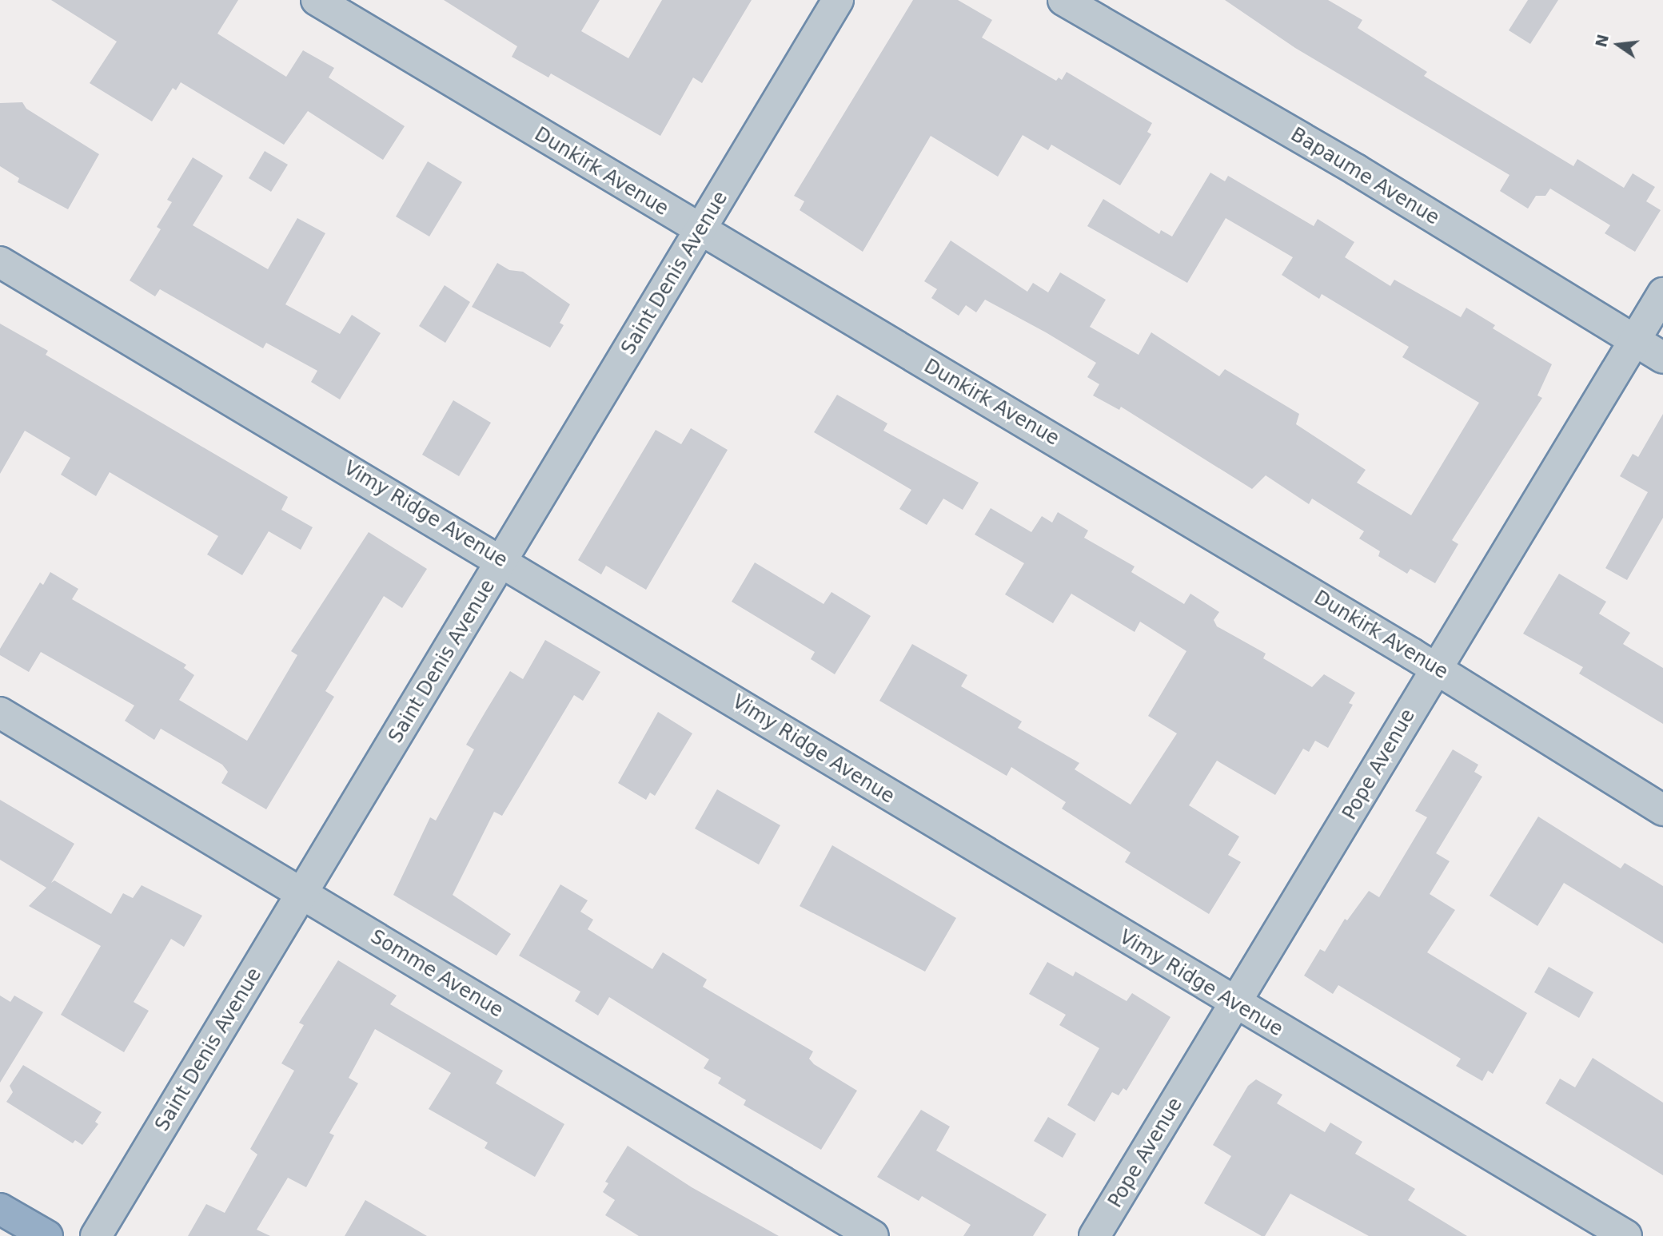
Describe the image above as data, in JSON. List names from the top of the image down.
{
  "streets": {
    "street": [
      "Dunkirk Avenue",
      "Bapaume Avenue",
      "Saint Denis Avenue",
      "Vimy Ridge Avenue",
      "Pope Avenue",
      "Somme Avenue"
    ]
  },
  "crossings": [
    ["Dunkirk Avenue", "Saint Denis Avenue"],
    ["Dunkirk Avenue", "Pope Avenue"],
    ["Bapaume Avenue", "Pope Avenue"],
    ["Saint Denis Avenue", "Vimy Ridge Avenue"],
    ["Saint Denis Avenue", "Somme Avenue"],
    ["Vimy Ridge Avenue", "Pope Avenue"]
  ],
  "north": "left"
}
